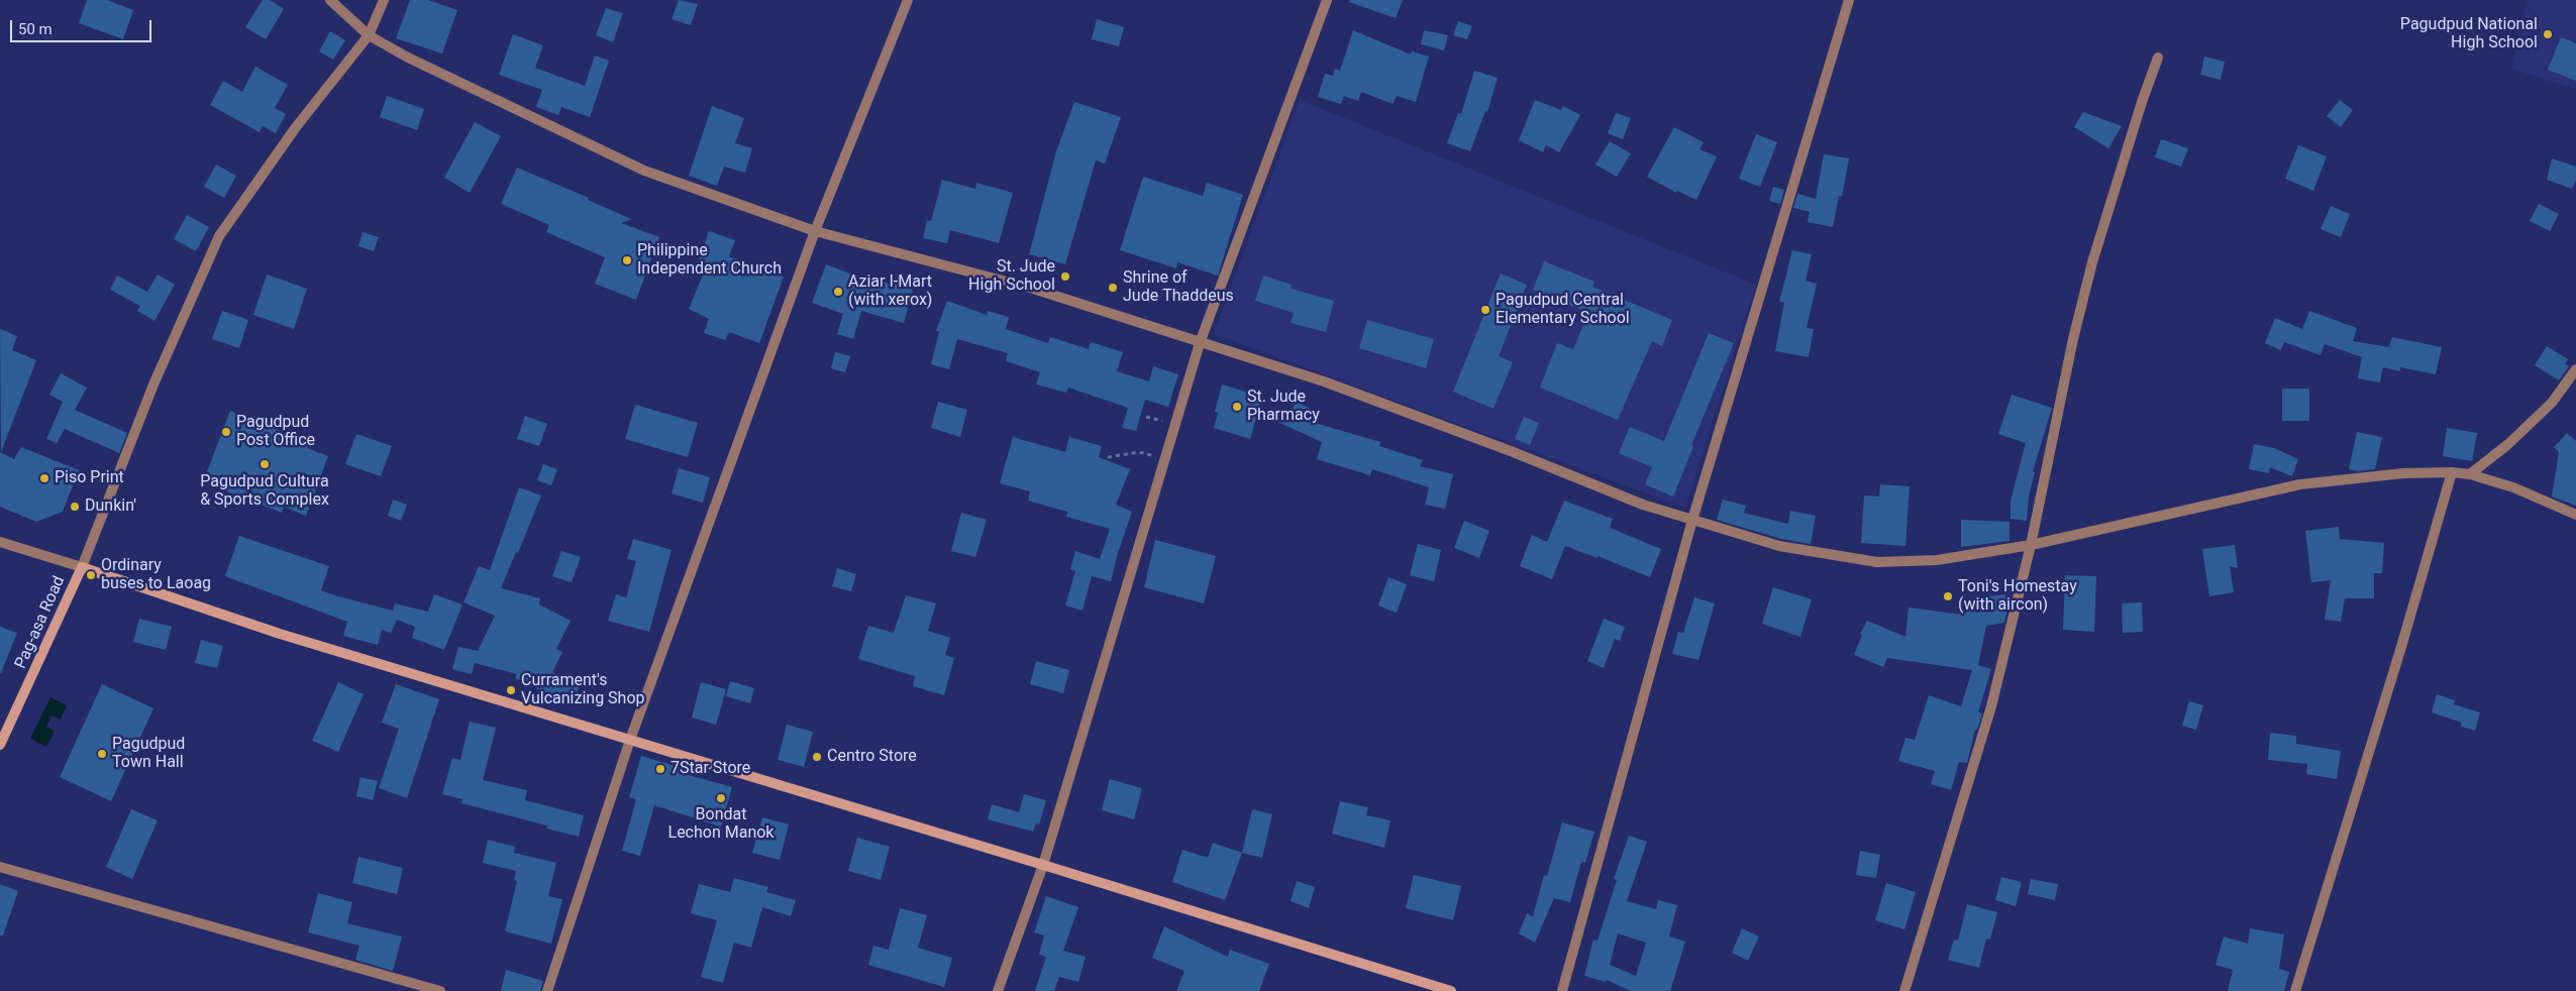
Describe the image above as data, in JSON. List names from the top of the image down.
{
  "streets": {
    "main road": ["Pag-asa Road"]
  },
  "places": [
    "Pagudpud National High School",
    "Philippine Independent Church",
    "St. Jude High School",
    "Shrine of Jude Thaddeus",
    "Aziar I-Mart (with xerox)",
    "Pagudpud Central Elementary School",
    "St. Jude Pharmacy",
    "Pagudpud Post Office",
    "Pagudpud Cultura & Sports Complex",
    "Piso Print",
    "Dunkin'",
    "Ordinary buses to Laoag",
    "Toni's Homestay (with aircon)",
    "Currament's Vulcanizing Shop",
    "Pagudpud Town Hall",
    "Centro Store",
    "7Star Store",
    "Bondat Lechon Manok"
  ],
  "scale_bar": "50 m"
}
